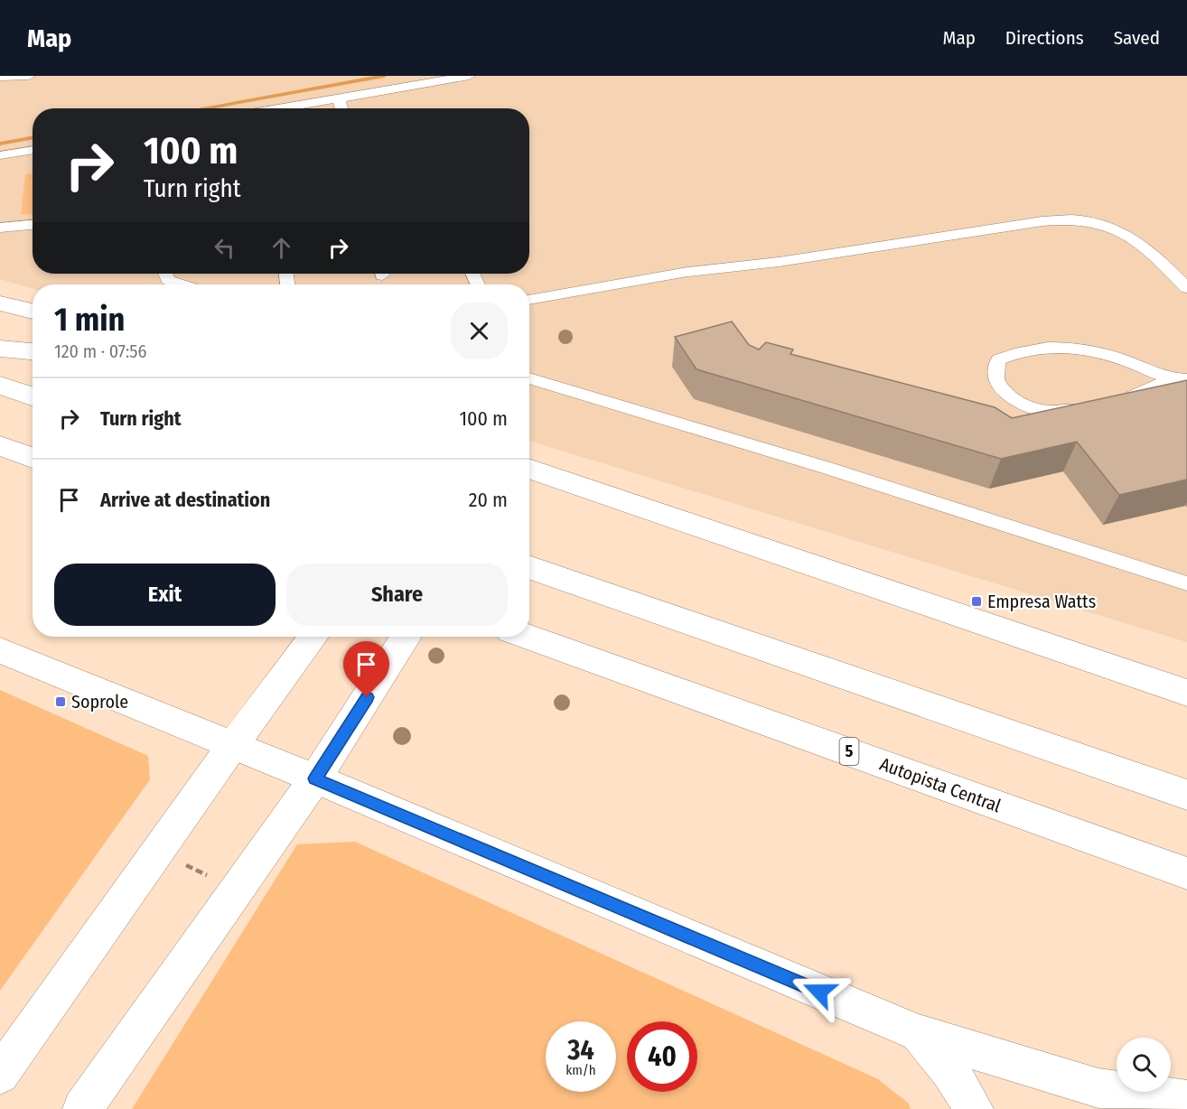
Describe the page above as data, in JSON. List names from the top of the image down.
{
  "streets": {
    "main road": ["5", "Autopista Central"]
  },
  "places": {
    "transit": ["Empresa Watts", "Soprole"]
  },
  "page": {
    "header": "Map",
    "nav": ["Map", "Directions", "Saved"],
    "turn": ["100 m", "Turn right"],
    "heading": ["1 min", "120 m · 07:56"],
    "list": [
      {
        "name": "Turn right",
        "value": "100 m"
      },
      {
        "name": "Arrive at destination",
        "value": "20 m"
      }
    ],
    "buttons": ["Exit", "Share"],
    "speed": "34 km/h",
    "limit": "40"
  }
}
